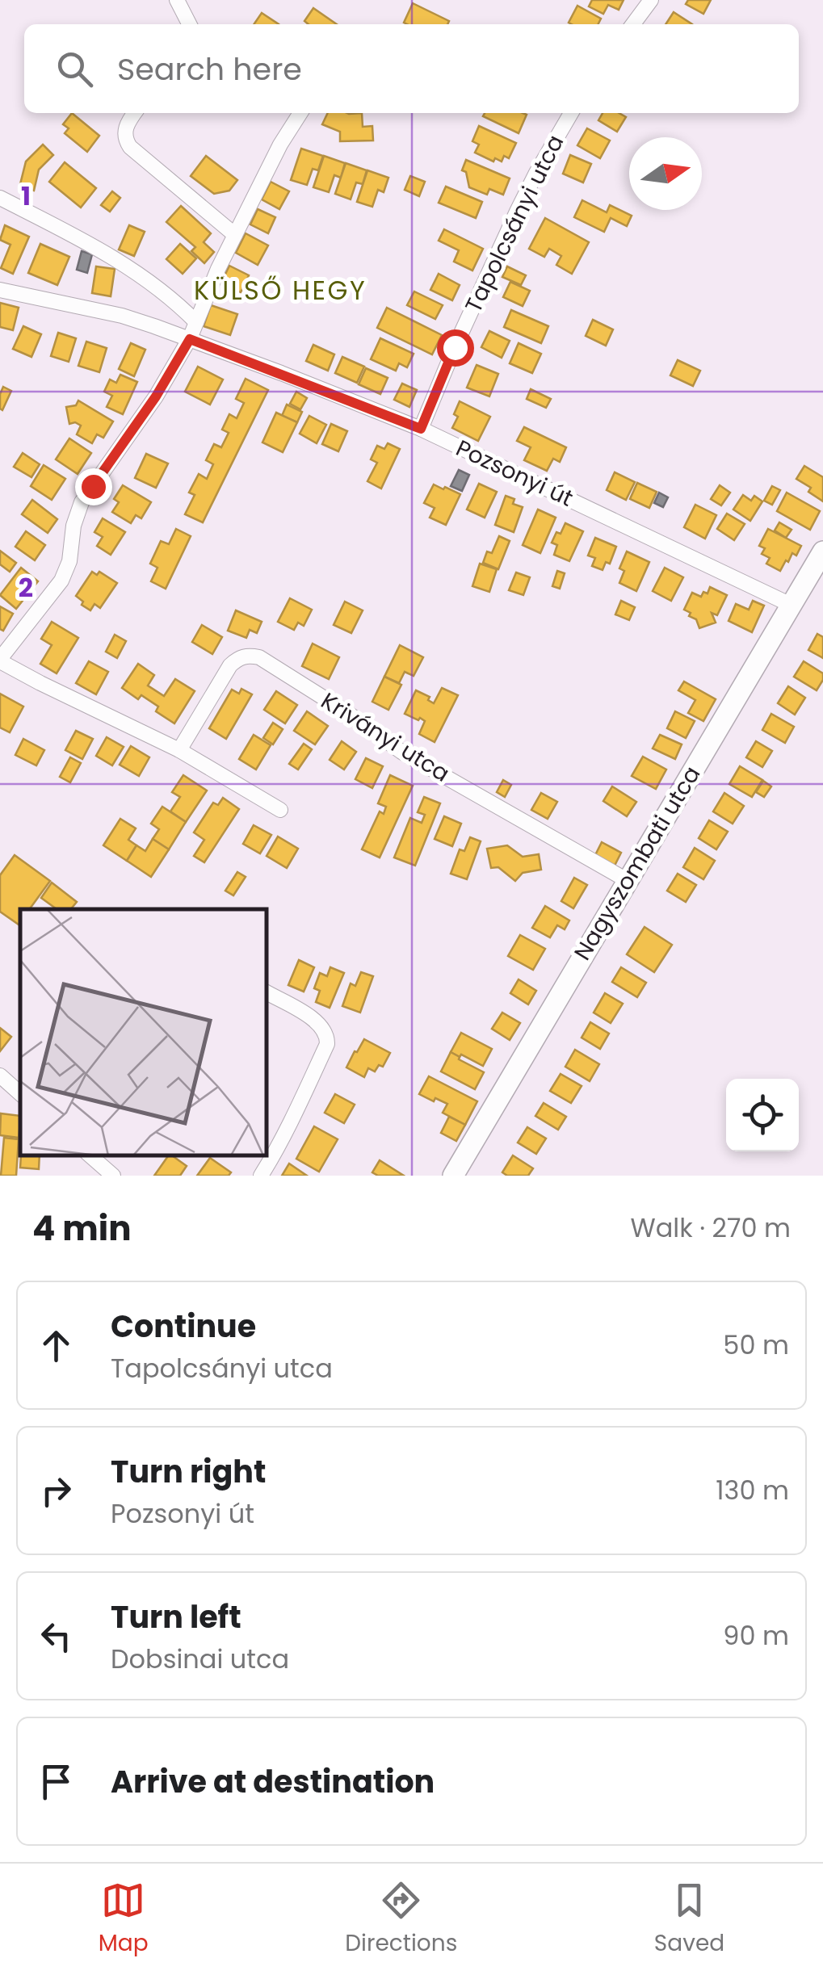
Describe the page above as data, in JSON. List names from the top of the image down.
{
  "streets": {
    "street": [
      "Tapolcsányi utca",
      "Pozsonyi út",
      "Kriványi utca",
      "Nagyszombati utca"
    ]
  },
  "crossings": [
    ["Tapolcsányi utca", "Pozsonyi út"],
    ["Pozsonyi út", "Nagyszombati utca"],
    ["Kriványi utca", "Nagyszombati utca"]
  ],
  "districts": ["KÜLSŐ HEGY"],
  "north": "right",
  "page": {
    "search": "Search here",
    "heading": ["4 min", "Walk · 270 m"],
    "list": [
      ["Continue", "Tapolcsányi utca", "50 m"],
      ["Turn right", "Pozsonyi út", "130 m"],
      ["Turn left", "Dobsinai utca", "90 m"],
      "Arrive at destination"
    ],
    "nav": ["Map", "Directions", "Saved"]
  },
  "grid": {
    "rows": ["1", "2"]
  }
}
